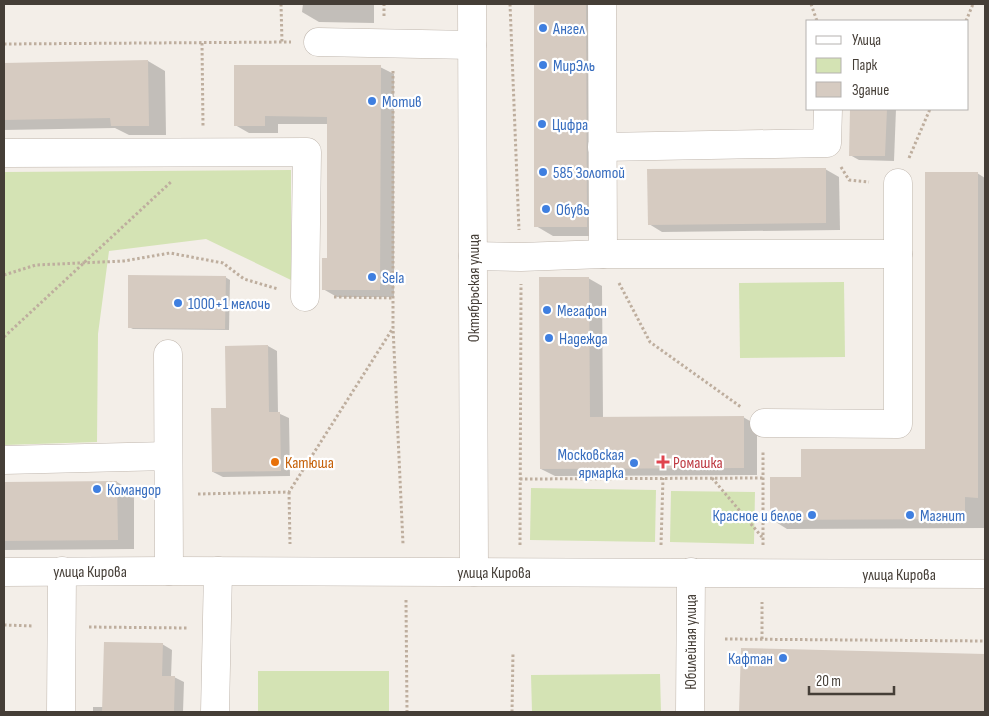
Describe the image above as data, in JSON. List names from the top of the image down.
{
  "streets": {
    "street": ["Октябрьская улица", "улица Кирова", "Юбилейная улица"]
  },
  "crossings": [
    ["Октябрьская улица", "улица Кирова"],
    ["улица Кирова", "Юбилейная улица"]
  ],
  "places": {
    "other": [
      "Ангел",
      "МирЭль",
      "Мотив",
      "Цифра",
      "585 Золотой",
      "Обувь",
      "Sela",
      "1000+1 мелочь",
      "Мегафон",
      "Надежда",
      "Катюша",
      "Московская ярмарка",
      "Командор",
      "Красное и белое",
      "Магнит",
      "Кафтан"
    ],
    "health": ["Ромашка"]
  },
  "legend": ["Улица", "Парк", "Здание"],
  "scale_bar": "20 m"
}
